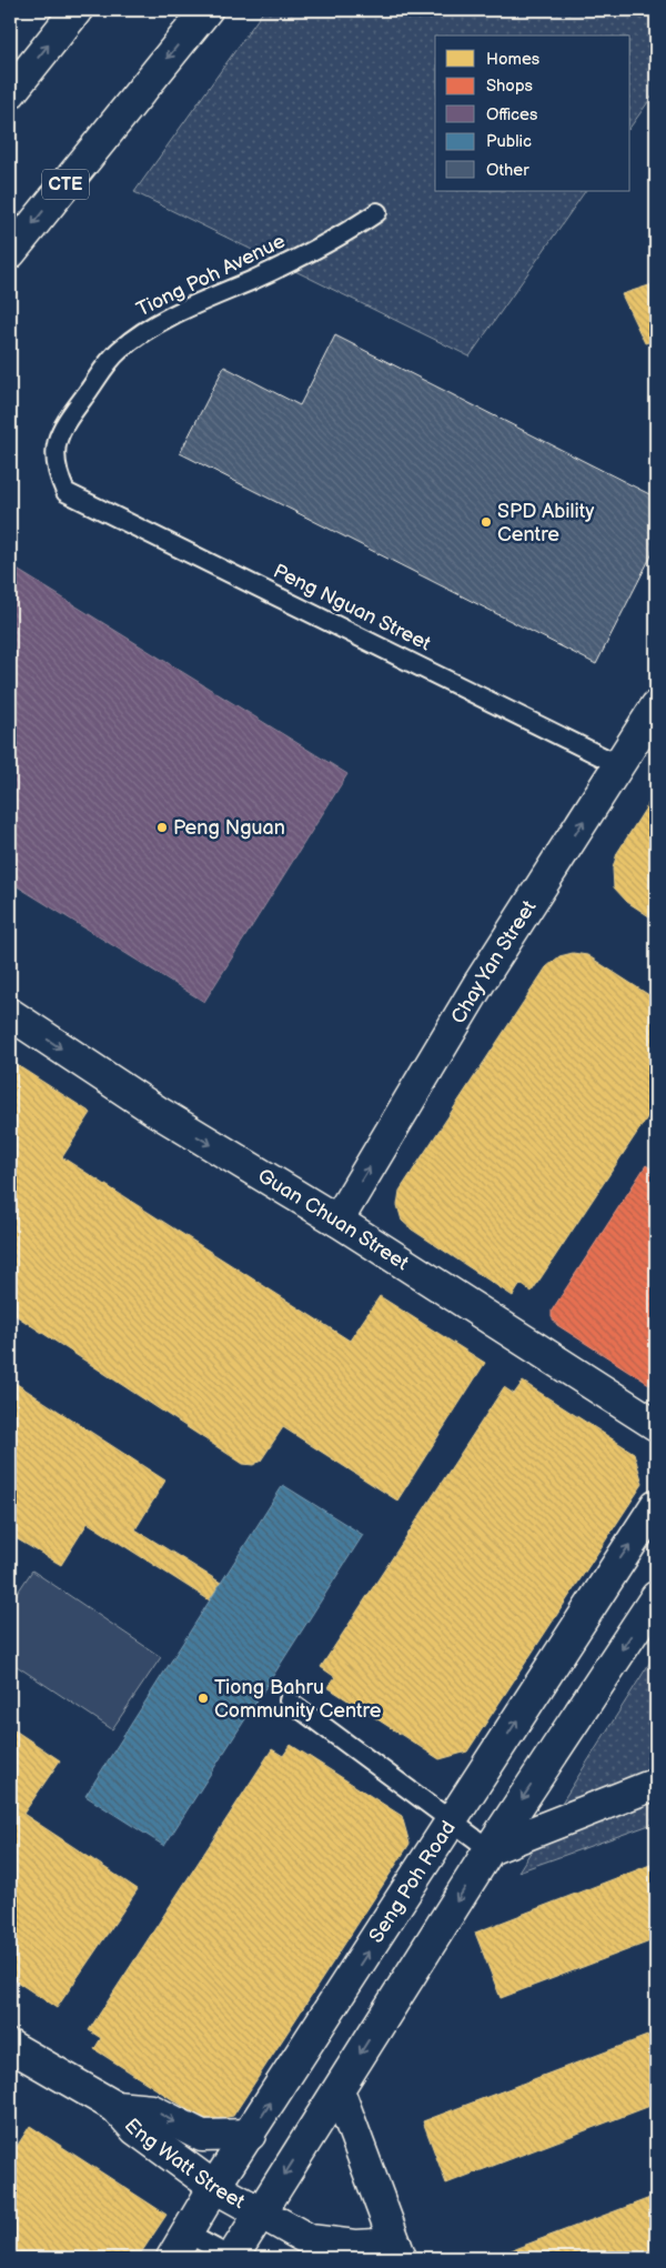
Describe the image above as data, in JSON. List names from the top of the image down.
{
  "streets": {
    "main road": [
      "CTE",
      "Chay Yan Street",
      "Guan Chuan Street",
      "Seng Poh Road",
      "Eng Watt Street"
    ],
    "lane": ["Tiong Poh Avenue", "Peng Nguan Street"]
  },
  "crossings": [
    ["Tiong Poh Avenue", "Peng Nguan Street"],
    ["Peng Nguan Street", "Chay Yan Street"],
    ["Chay Yan Street", "Guan Chuan Street"],
    ["Seng Poh Road", "Eng Watt Street"]
  ],
  "one_way": ["Chay Yan Street", "Guan Chuan Street"],
  "places": ["SPD Ability Centre", "Peng Nguan", "Tiong Bahru Community Centre"],
  "legend": [
    "Homes",
    "Shops",
    "Offices",
    "Public",
    "Other"
  ]
}
